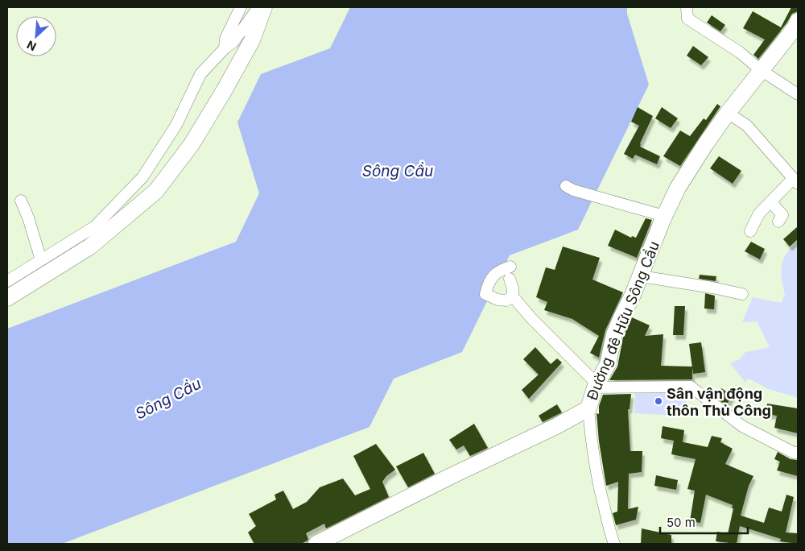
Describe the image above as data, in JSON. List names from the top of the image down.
{
  "streets": {
    "main road": ["Đường đê Hữu Sông Cầu"]
  },
  "water": ["Sông Cầu"],
  "places": ["Sân vận động thôn Thủ Công"],
  "scale_bar": "50 m",
  "north": "bottom left"
}
